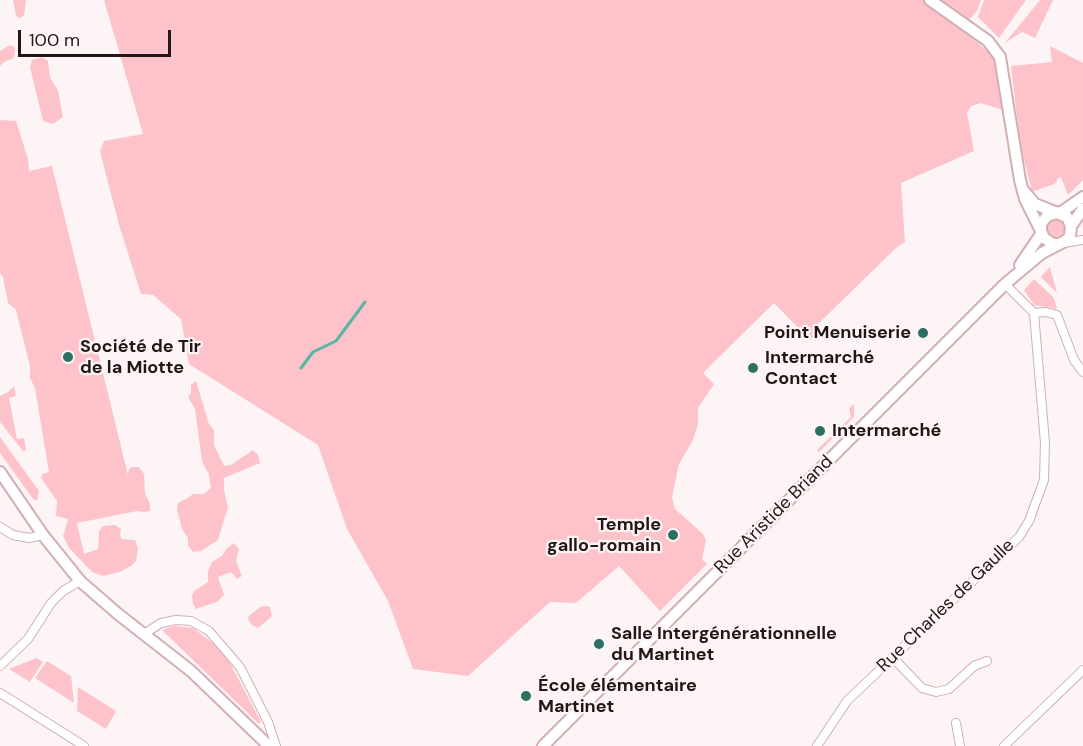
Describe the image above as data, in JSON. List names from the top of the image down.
{
  "streets": {
    "street": ["Rue Aristide Briand", "Rue Charles de Gaulle"]
  },
  "places": [
    "Point Menuiserie",
    "Société de Tir de la Miotte",
    "Intermarché Contact",
    "Intermarché",
    "Temple gallo-romain",
    "Salle Intergénérationnelle du Martinet",
    "École élémentaire Martinet"
  ],
  "scale_bar": "100 m"
}
